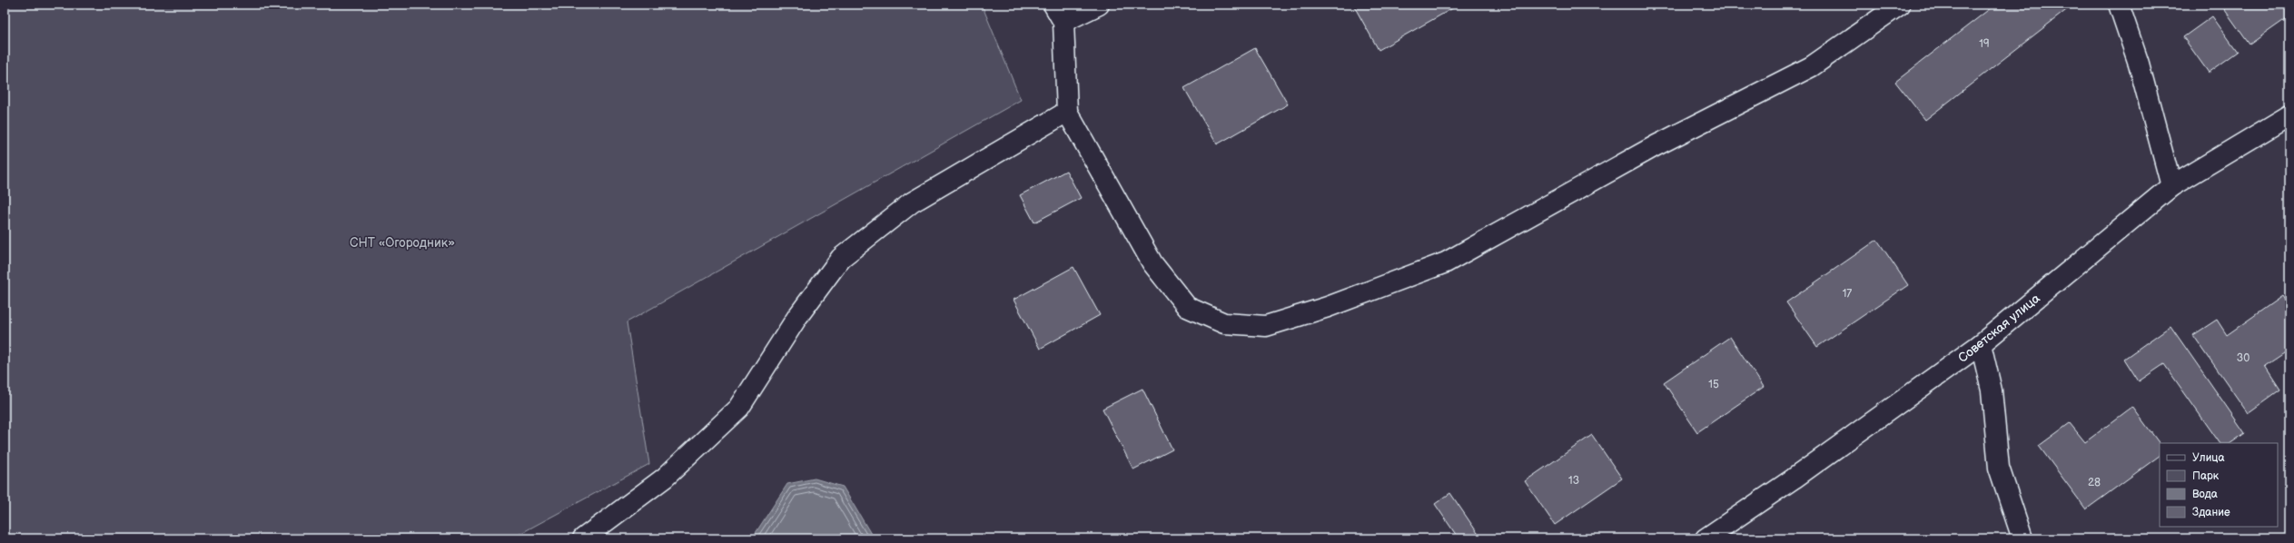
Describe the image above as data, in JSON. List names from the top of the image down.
{
  "streets": {
    "street": ["Советская улица"]
  },
  "parks": ["СНТ «Огородник»"],
  "house_numbers": [
    "19",
    "17",
    "30",
    "15",
    "13",
    "28"
  ],
  "legend": [
    "Улица",
    "Парк",
    "Вода",
    "Здание"
  ]
}
